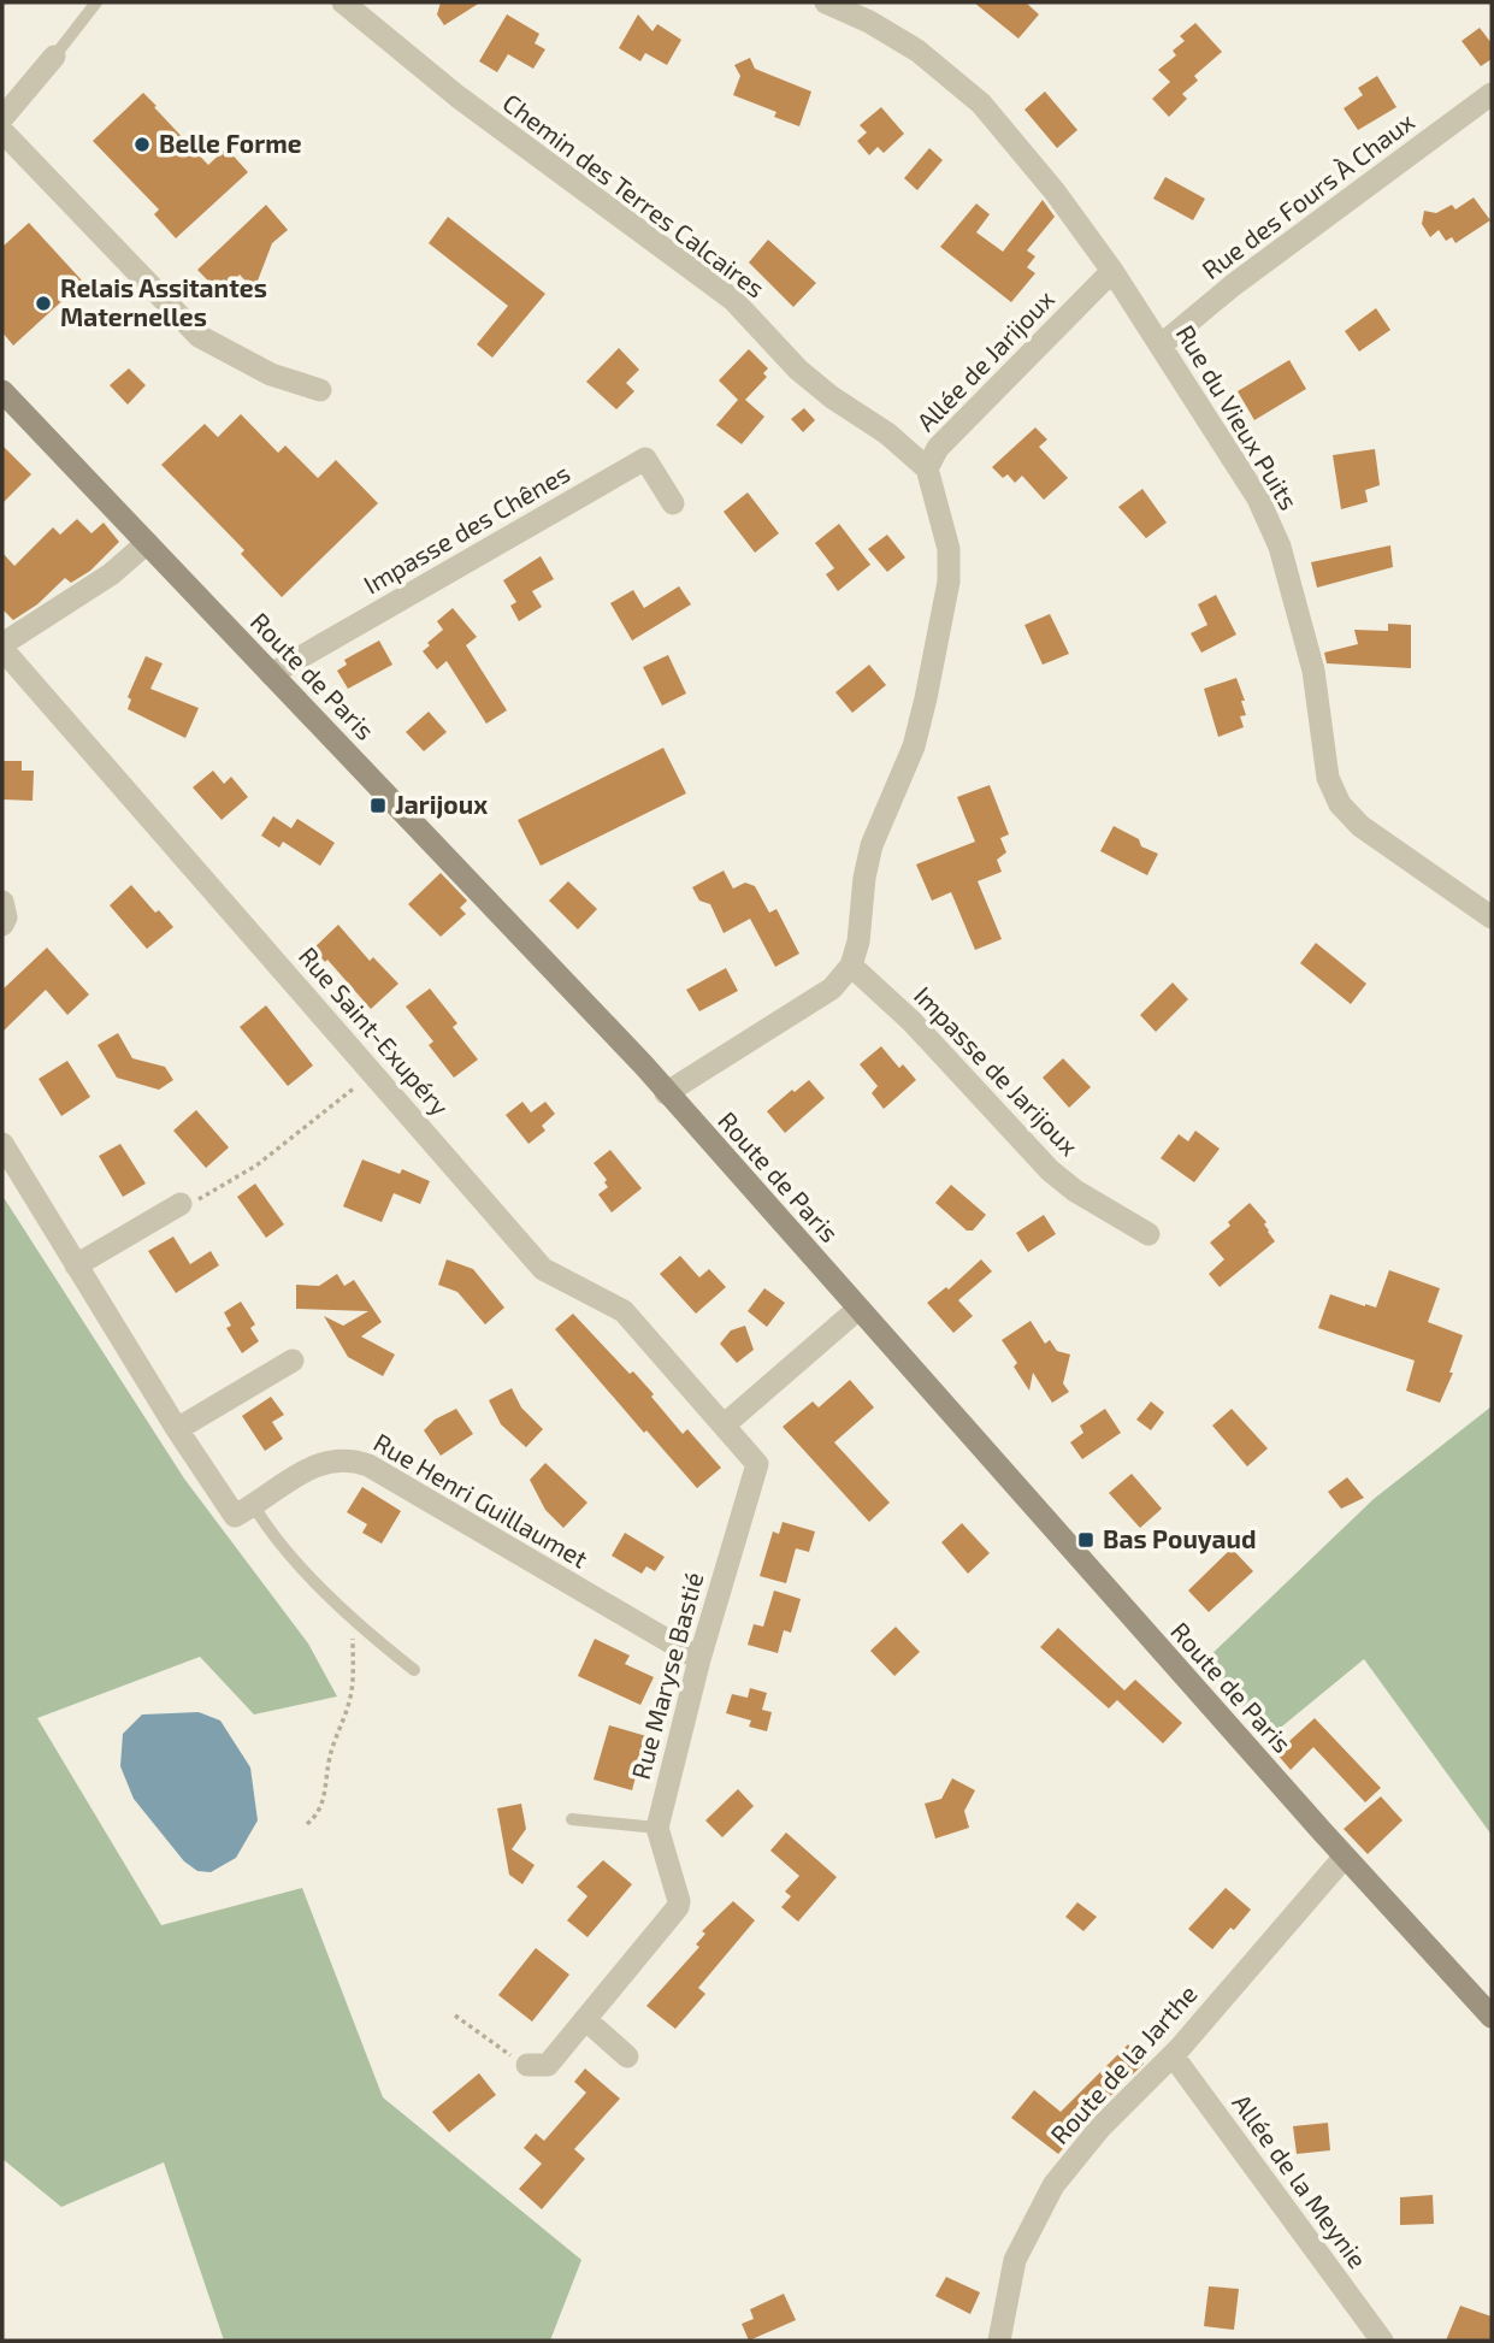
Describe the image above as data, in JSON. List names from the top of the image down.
{
  "streets": {
    "main road": ["Route de Paris"],
    "street": [
      "Chemin des Terres Calcaires",
      "Rue des Fours À Chaux",
      "Allée de Jarijoux",
      "Rue du Vieux Puits",
      "Impasse des Chênes",
      "Rue Saint-Exupéry",
      "Impasse de Jarijoux",
      "Rue Henri Guillaumet",
      "Rue Maryse Bastié",
      "Route de la Jarthe",
      "Allée de la Meynie"
    ]
  },
  "crossings": [
    ["Chemin des Terres Calcaires", "Allée de Jarijoux"],
    ["Rue des Fours À Chaux", "Rue du Vieux Puits"],
    ["Allée de Jarijoux", "Rue du Vieux Puits"],
    ["Allée de Jarijoux", "Impasse de Jarijoux"],
    ["Impasse des Chênes", "Route de Paris"],
    ["Route de Paris", "Route de la Jarthe"],
    ["Rue Saint-Exupéry", "Rue Maryse Bastié"],
    ["Rue Henri Guillaumet", "Rue Maryse Bastié"],
    ["Route de la Jarthe", "Allée de la Meynie"]
  ],
  "places": {
    "other": ["Belle Forme", "Relais Assitantes Maternelles"],
    "transit": ["Jarijoux", "Bas Pouyaud"]
  }
}
